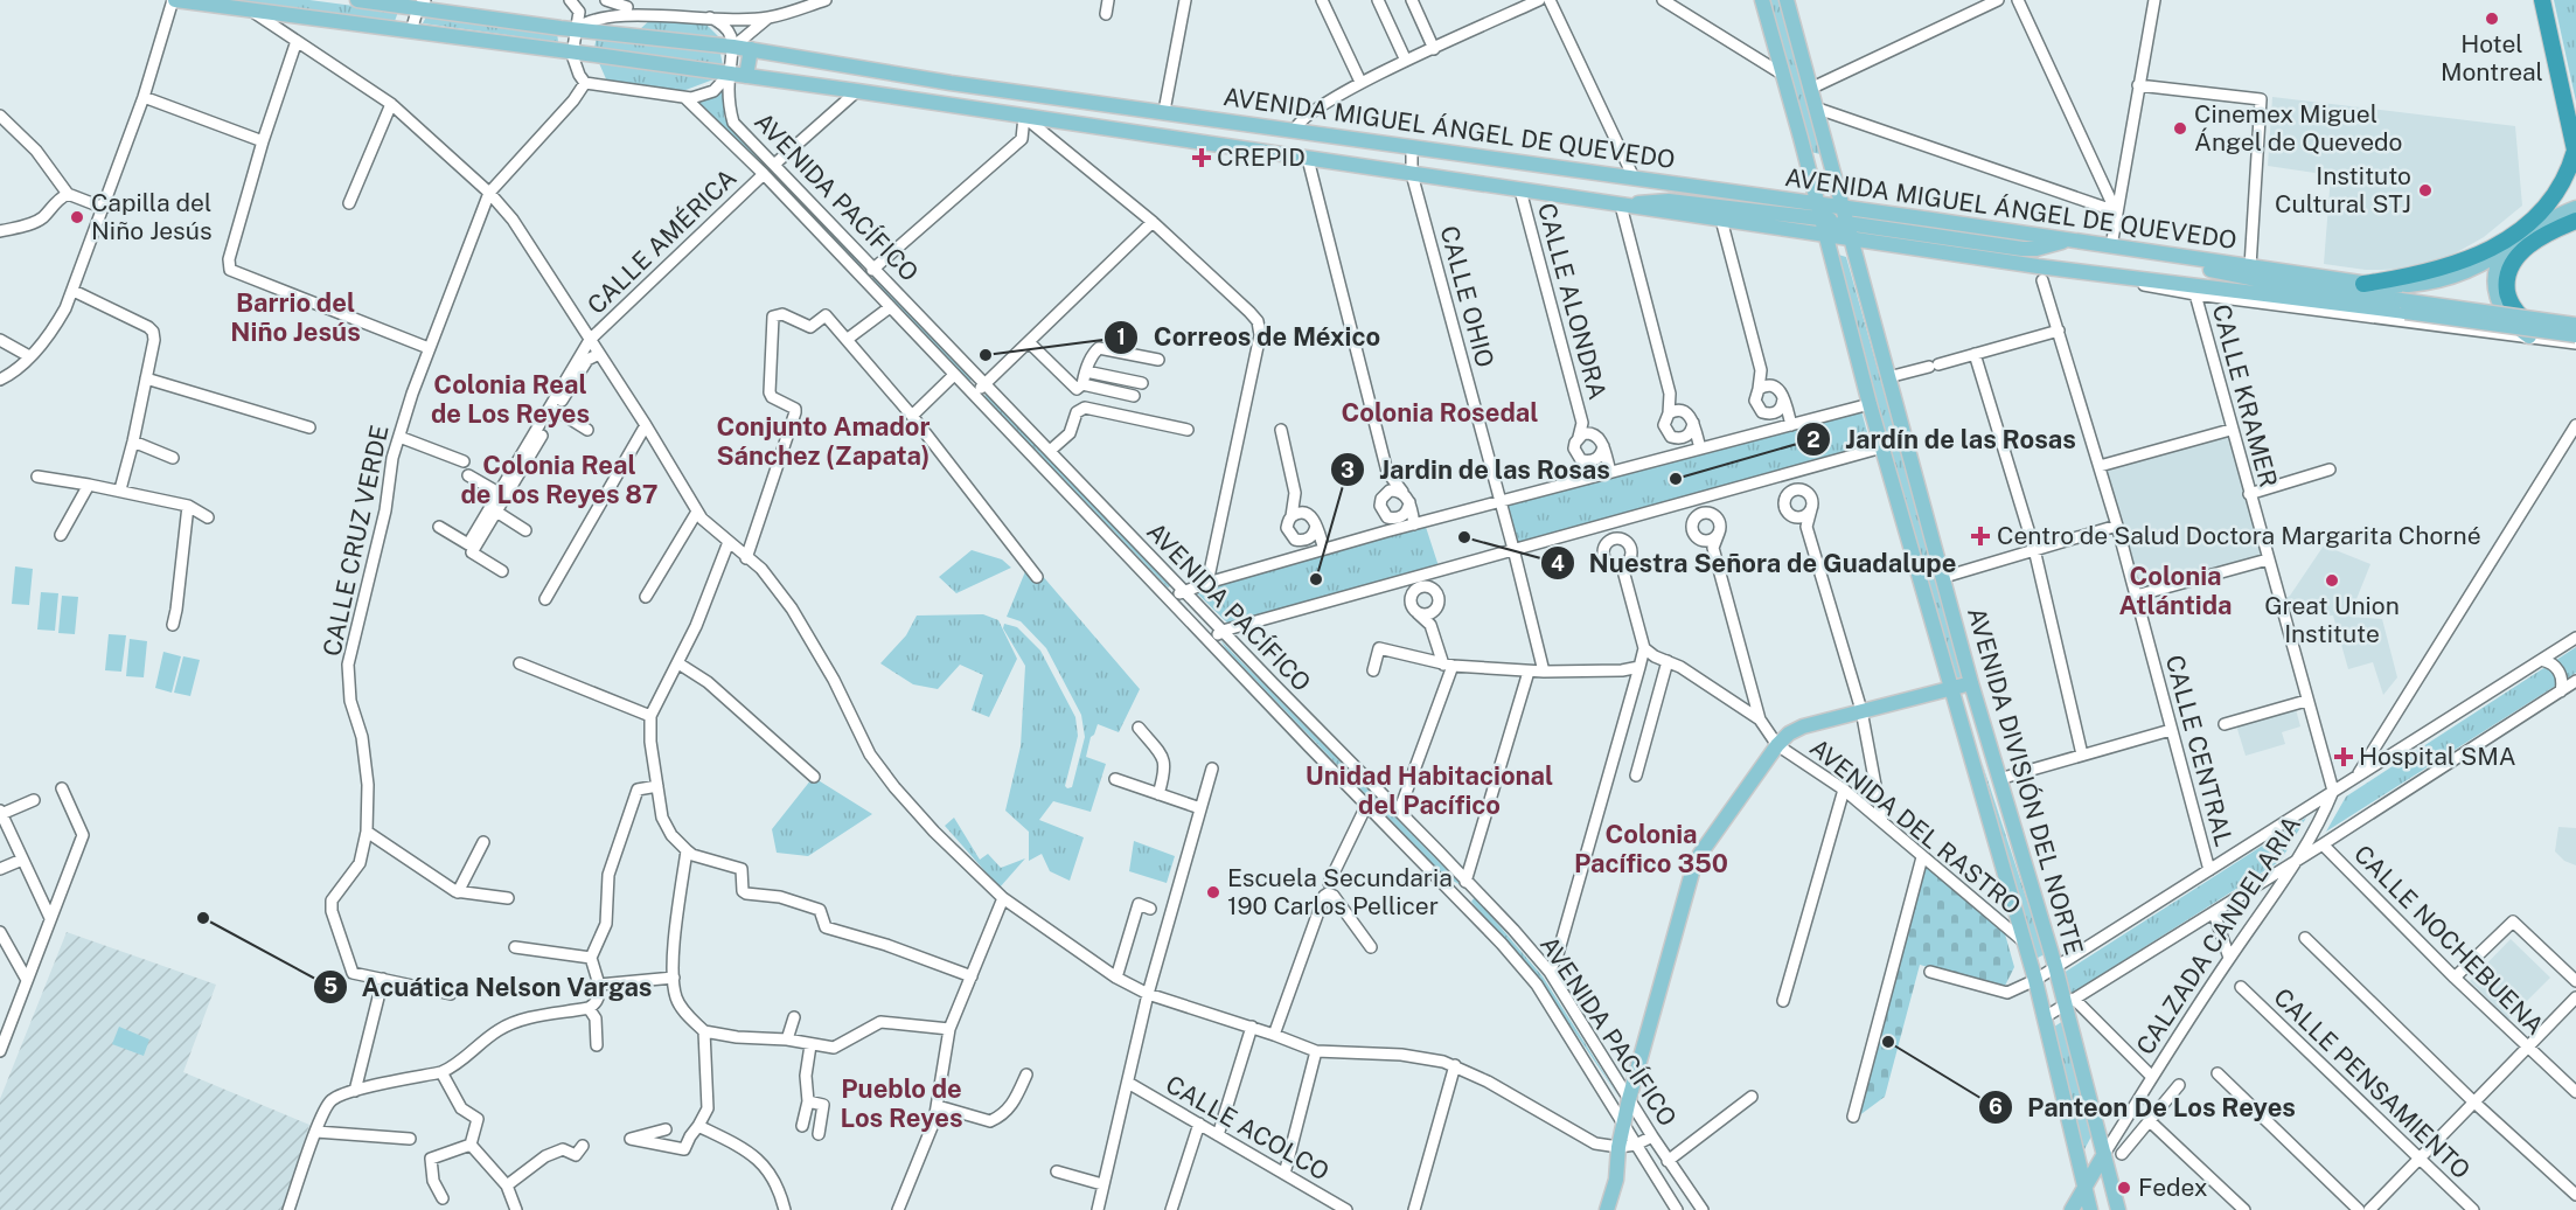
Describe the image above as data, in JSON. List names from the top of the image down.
{
  "streets": {
    "main road": ["AVENIDA MIGUEL ÁNGEL DE QUEVEDO", "AVENIDA DIVISIÓN DEL NORTE", "CALZADA CANDELARIA"],
    "street": [
      "AVENIDA PACÍFICO",
      "CALLE AMÉRICA",
      "CALLE OHIO",
      "CALLE ALONDRA",
      "CALLE KRAMER",
      "CALLE CRUZ VERDE",
      "CALLE CENTRAL",
      "AVENIDA DEL RASTRO",
      "CALLE NOCHEBUENA",
      "CALLE PENSAMIENTO",
      "CALLE ACOLCO"
    ]
  },
  "crossings": [
    ["AVENIDA MIGUEL ÁNGEL DE QUEVEDO", "AVENIDA PACÍFICO"],
    ["AVENIDA MIGUEL ÁNGEL DE QUEVEDO", "CALLE OHIO"],
    ["AVENIDA MIGUEL ÁNGEL DE QUEVEDO", "CALLE ALONDRA"],
    ["AVENIDA MIGUEL ÁNGEL DE QUEVEDO", "CALLE KRAMER"],
    ["AVENIDA MIGUEL ÁNGEL DE QUEVEDO", "AVENIDA DIVISIÓN DEL NORTE"],
    ["AVENIDA PACÍFICO", "CALLE AMÉRICA"],
    ["CALLE KRAMER", "CALZADA CANDELARIA"],
    ["AVENIDA DIVISIÓN DEL NORTE", "AVENIDA DEL RASTRO"],
    ["AVENIDA DIVISIÓN DEL NORTE", "CALZADA CANDELARIA"]
  ],
  "districts": [
    "Barrio del Niño Jesús",
    "Colonia Real de Los Reyes",
    "Colonia Rosedal",
    "Conjunto Amador Sánchez (Zapata)",
    "Colonia Real de Los Reyes 87",
    "Colonia Atlántida",
    "Unidad Habitacional del Pacífico",
    "Colonia Pacífico 350",
    "Pueblo de Los Reyes"
  ],
  "places": {
    "other": [
      "Hotel Montreal",
      "Cinemex Miguel Ángel de Quevedo",
      "Instituto Cultural STJ",
      "Capilla del Niño Jesús",
      "Correos de México",
      "Jardín de las Rosas",
      "Nuestra Señora de Guadalupe",
      "Jardin de las Rosas",
      "Great Union Institute",
      "Escuela Secundaria 190 Carlos Pellicer",
      "Acuática Nelson Vargas",
      "Panteon De Los Reyes",
      "Fedex"
    ],
    "health": ["CREPID", "Centro de Salud Doctora Margarita Chorné", "Hospital SMA"]
  }
}
